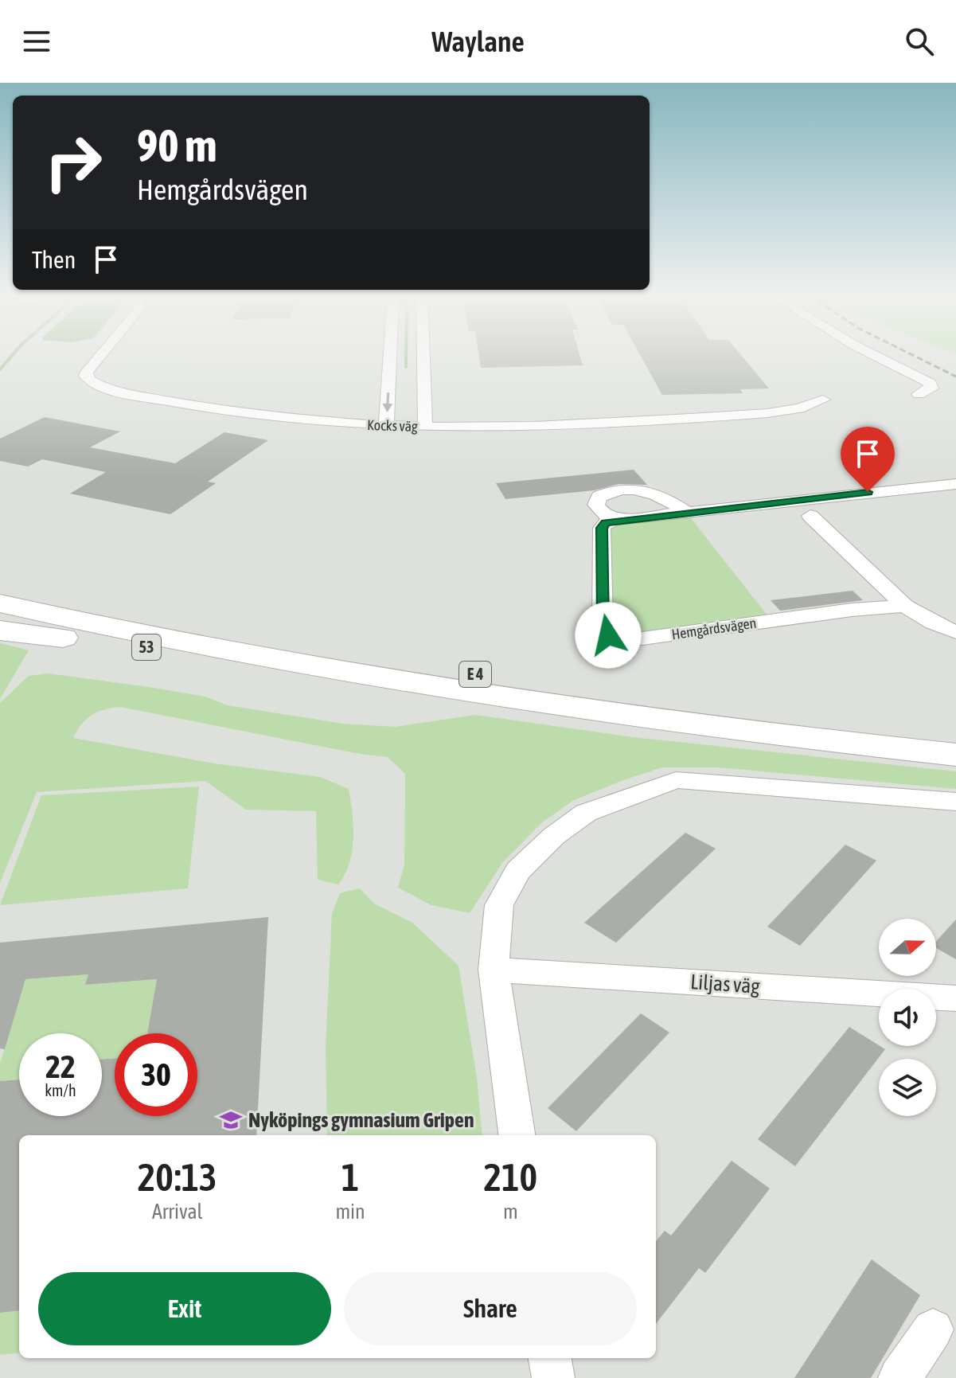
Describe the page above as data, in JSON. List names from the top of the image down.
{
  "streets": {
    "highway": ["53", "E 4"],
    "street": ["Kocks väg", "Hemgårdsvägen", "Liljas väg"]
  },
  "crossings": [
    ["53", "E 4"]
  ],
  "places": {
    "school or university": ["Nyköpings gymnasium Gripen"]
  },
  "north": "right",
  "page": {
    "header": "Waylane",
    "turn": ["90 m", "Hemgårdsvägen"],
    "then": "Then",
    "speed": "22 km/h",
    "limit": "30",
    "eta": [
      "20:13",
      "Arrival",
      "1",
      "min",
      "210",
      "m"
    ],
    "buttons": ["Exit", "Share"]
  }
}
